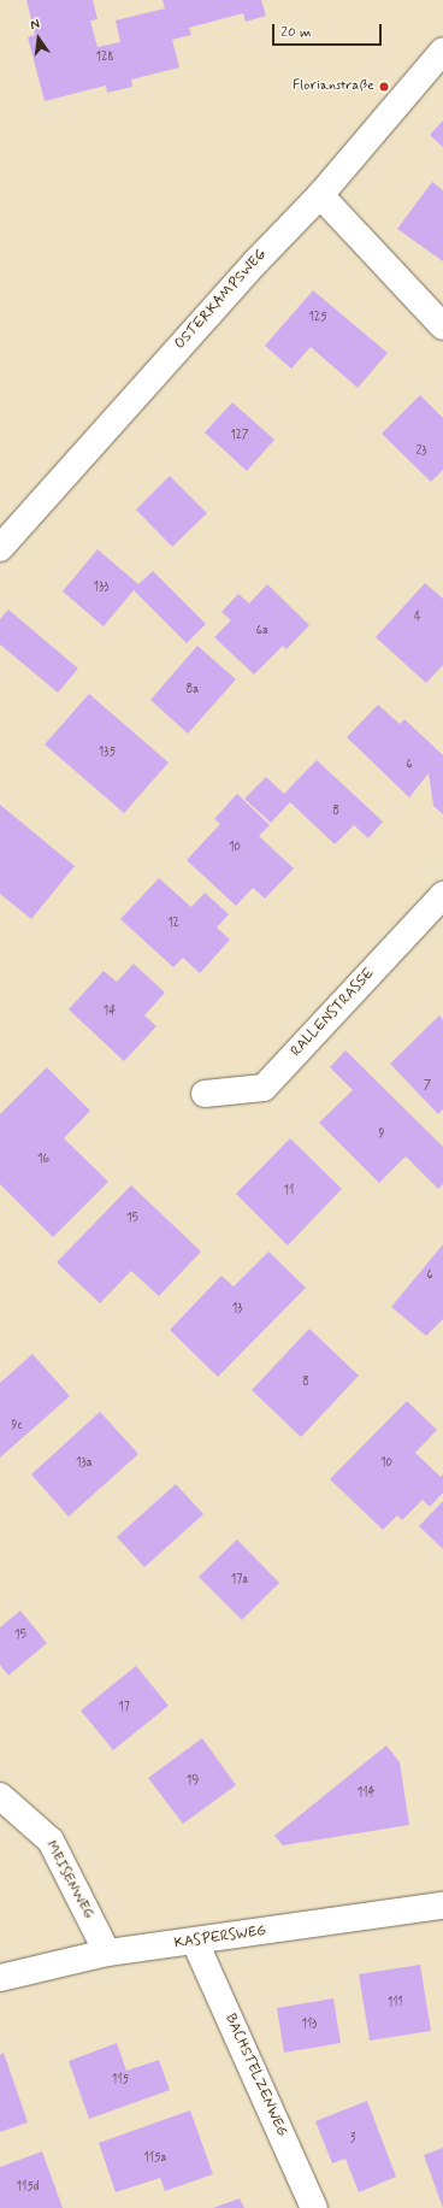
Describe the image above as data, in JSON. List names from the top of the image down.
{
  "streets": {
    "street": [
      "OSTERKAMPSWEG",
      "RALLENSTRASSE",
      "MEISENWEG",
      "KASPERSWEG",
      "BACHSTELZENWEG"
    ]
  },
  "crossings": [
    ["MEISENWEG", "KASPERSWEG"],
    ["KASPERSWEG", "BACHSTELZENWEG"]
  ],
  "places": ["Florianstraße"],
  "house_numbers": [
    "128",
    "125",
    "127",
    "23",
    "133",
    "4",
    "6a",
    "8a",
    "135",
    "6",
    "8",
    "10",
    "12",
    "14",
    "7",
    "9",
    "16",
    "11",
    "15",
    "6",
    "13",
    "8",
    "9c",
    "13a",
    "10",
    "17a",
    "15",
    "17",
    "19",
    "114",
    "111",
    "113",
    "115",
    "3",
    "115a",
    "115d"
  ],
  "scale_bar": "20 m",
  "north": "top"
}
